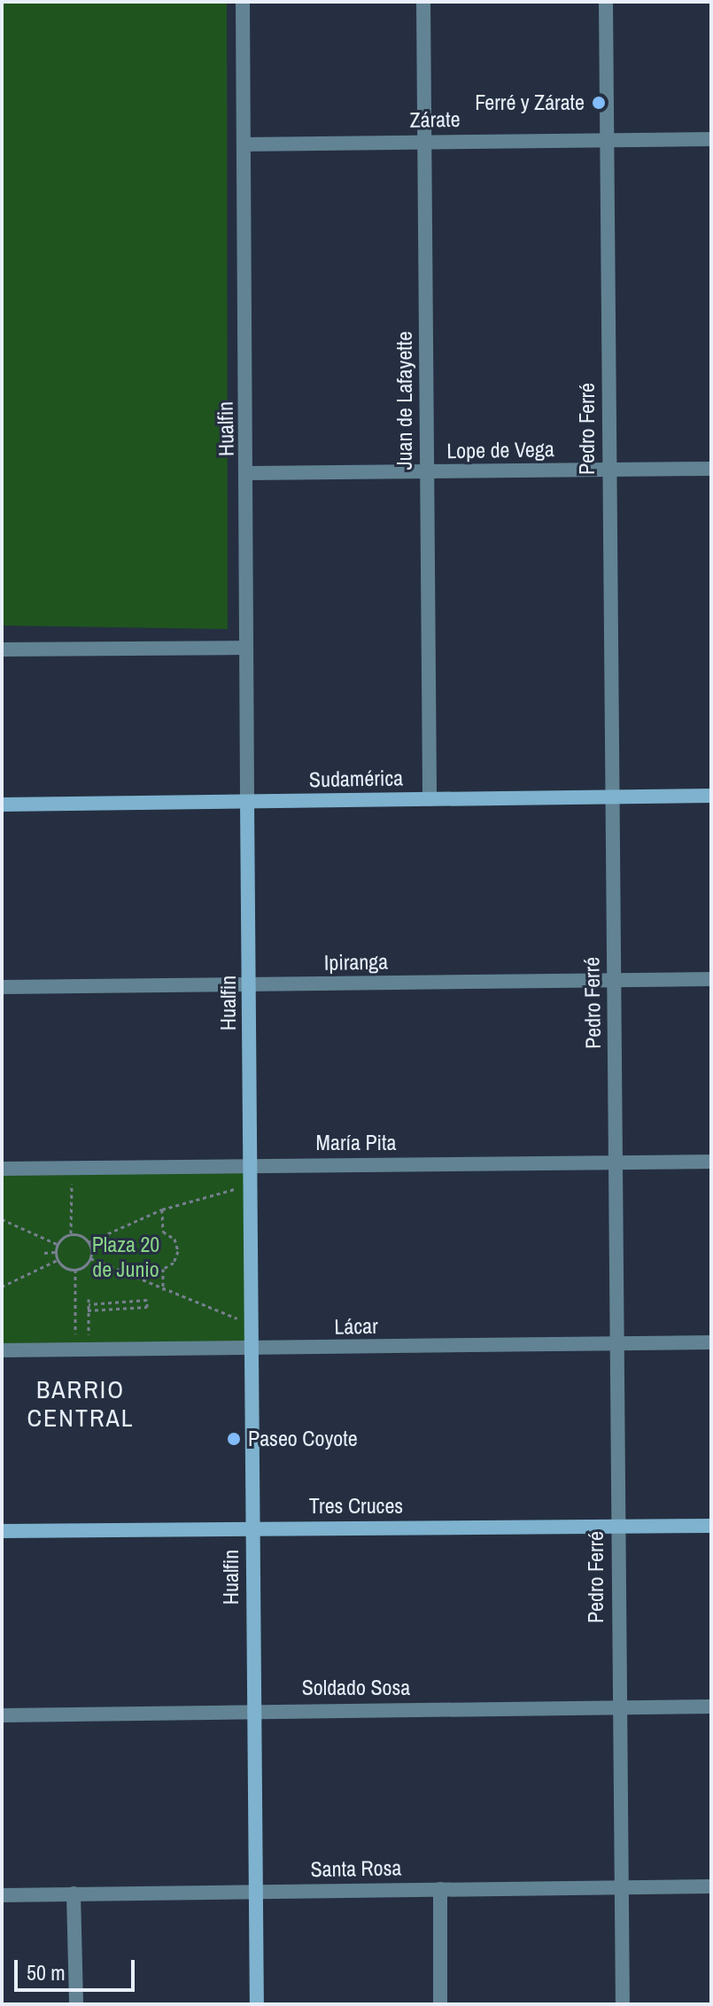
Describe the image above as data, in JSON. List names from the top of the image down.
{
  "streets": {
    "street": [
      "Zárate",
      "Juan de Lafayette",
      "Hualfin",
      "Pedro Ferré",
      "Lope de Vega",
      "Sudamérica",
      "Ipiranga",
      "María Pita",
      "Lácar",
      "Tres Cruces",
      "Soldado Sosa",
      "Santa Rosa"
    ]
  },
  "crossings": [
    ["Zárate", "Juan de Lafayette"],
    ["Zárate", "Hualfin"],
    ["Zárate", "Pedro Ferré"],
    ["Juan de Lafayette", "Lope de Vega"],
    ["Juan de Lafayette", "Sudamérica"],
    ["Hualfin", "Lope de Vega"],
    ["Hualfin", "Sudamérica"],
    ["Hualfin", "Ipiranga"],
    ["Hualfin", "María Pita"],
    ["Hualfin", "Lácar"],
    ["Hualfin", "Tres Cruces"],
    ["Hualfin", "Soldado Sosa"],
    ["Hualfin", "Santa Rosa"],
    ["Pedro Ferré", "Lope de Vega"],
    ["Pedro Ferré", "Sudamérica"],
    ["Pedro Ferré", "Ipiranga"],
    ["Pedro Ferré", "María Pita"],
    ["Pedro Ferré", "Lácar"],
    ["Pedro Ferré", "Tres Cruces"],
    ["Pedro Ferré", "Soldado Sosa"],
    ["Pedro Ferré", "Santa Rosa"]
  ],
  "districts": ["BARRIO CENTRAL"],
  "parks": ["Plaza 20 de Junio"],
  "places": ["Ferré y Zárate", "Paseo Coyote"],
  "scale_bar": "50 m"
}
